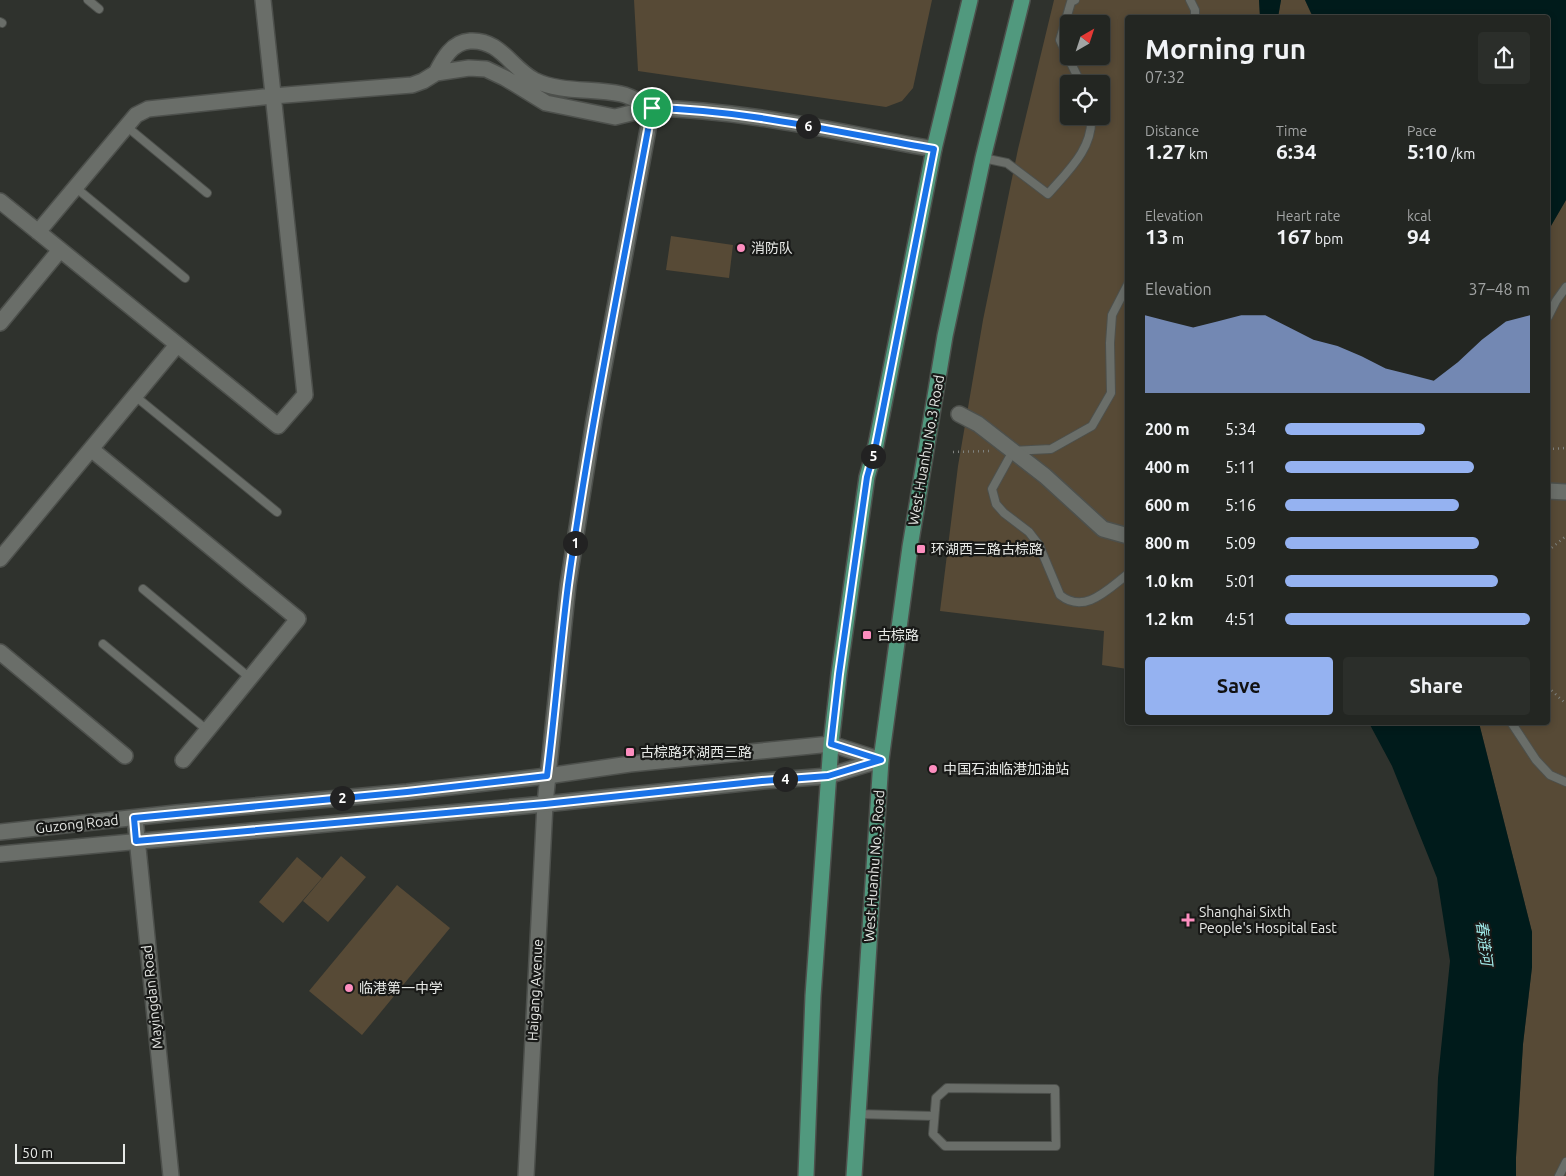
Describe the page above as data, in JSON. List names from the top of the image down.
{
  "streets": {
    "main road": ["West Huanhu No.3 Road"],
    "street": ["Guzong Road", "Haigang Avenue", "Mayingdan Road"]
  },
  "crossings": [
    ["West Huanhu No.3 Road", "Guzong Road"],
    ["Guzong Road", "Haigang Avenue"],
    ["Guzong Road", "Mayingdan Road"]
  ],
  "water": ["春涟河"],
  "places": {
    "other": ["消防队", "中国石油临港加油站", "临港第一中学"],
    "transit": ["环湖西三路古棕路", "古棕路", "古棕路环湖西三路"],
    "health": ["Shanghai Sixth People's Hospital East"]
  },
  "scale_bar": "50 m",
  "north": "top right",
  "page": {
    "heading": ["Morning run", "07:32"],
    "stats": [
      ["Distance", "1.27 km"],
      ["Time", "6:34"],
      ["Pace", "5:10 /km"],
      ["Elevation", "13 m"],
      ["Heart rate", "167 bpm"],
      ["kcal", "94"]
    ],
    "pins": [
      "6",
      "5",
      "1",
      "4",
      "2"
    ],
    "chart": ["Elevation", "37–48 m"],
    "list": [
      {
        "name": "200 m",
        "note": "5:34"
      },
      {
        "name": "400 m",
        "note": "5:11"
      },
      {
        "name": "600 m",
        "note": "5:16"
      },
      {
        "name": "800 m",
        "note": "5:09"
      },
      {
        "name": "1.0 km",
        "note": "5:01"
      },
      {
        "name": "1.2 km",
        "note": "4:51"
      }
    ],
    "buttons": ["Save", "Share"],
    "scale": "50 m"
  }
}
